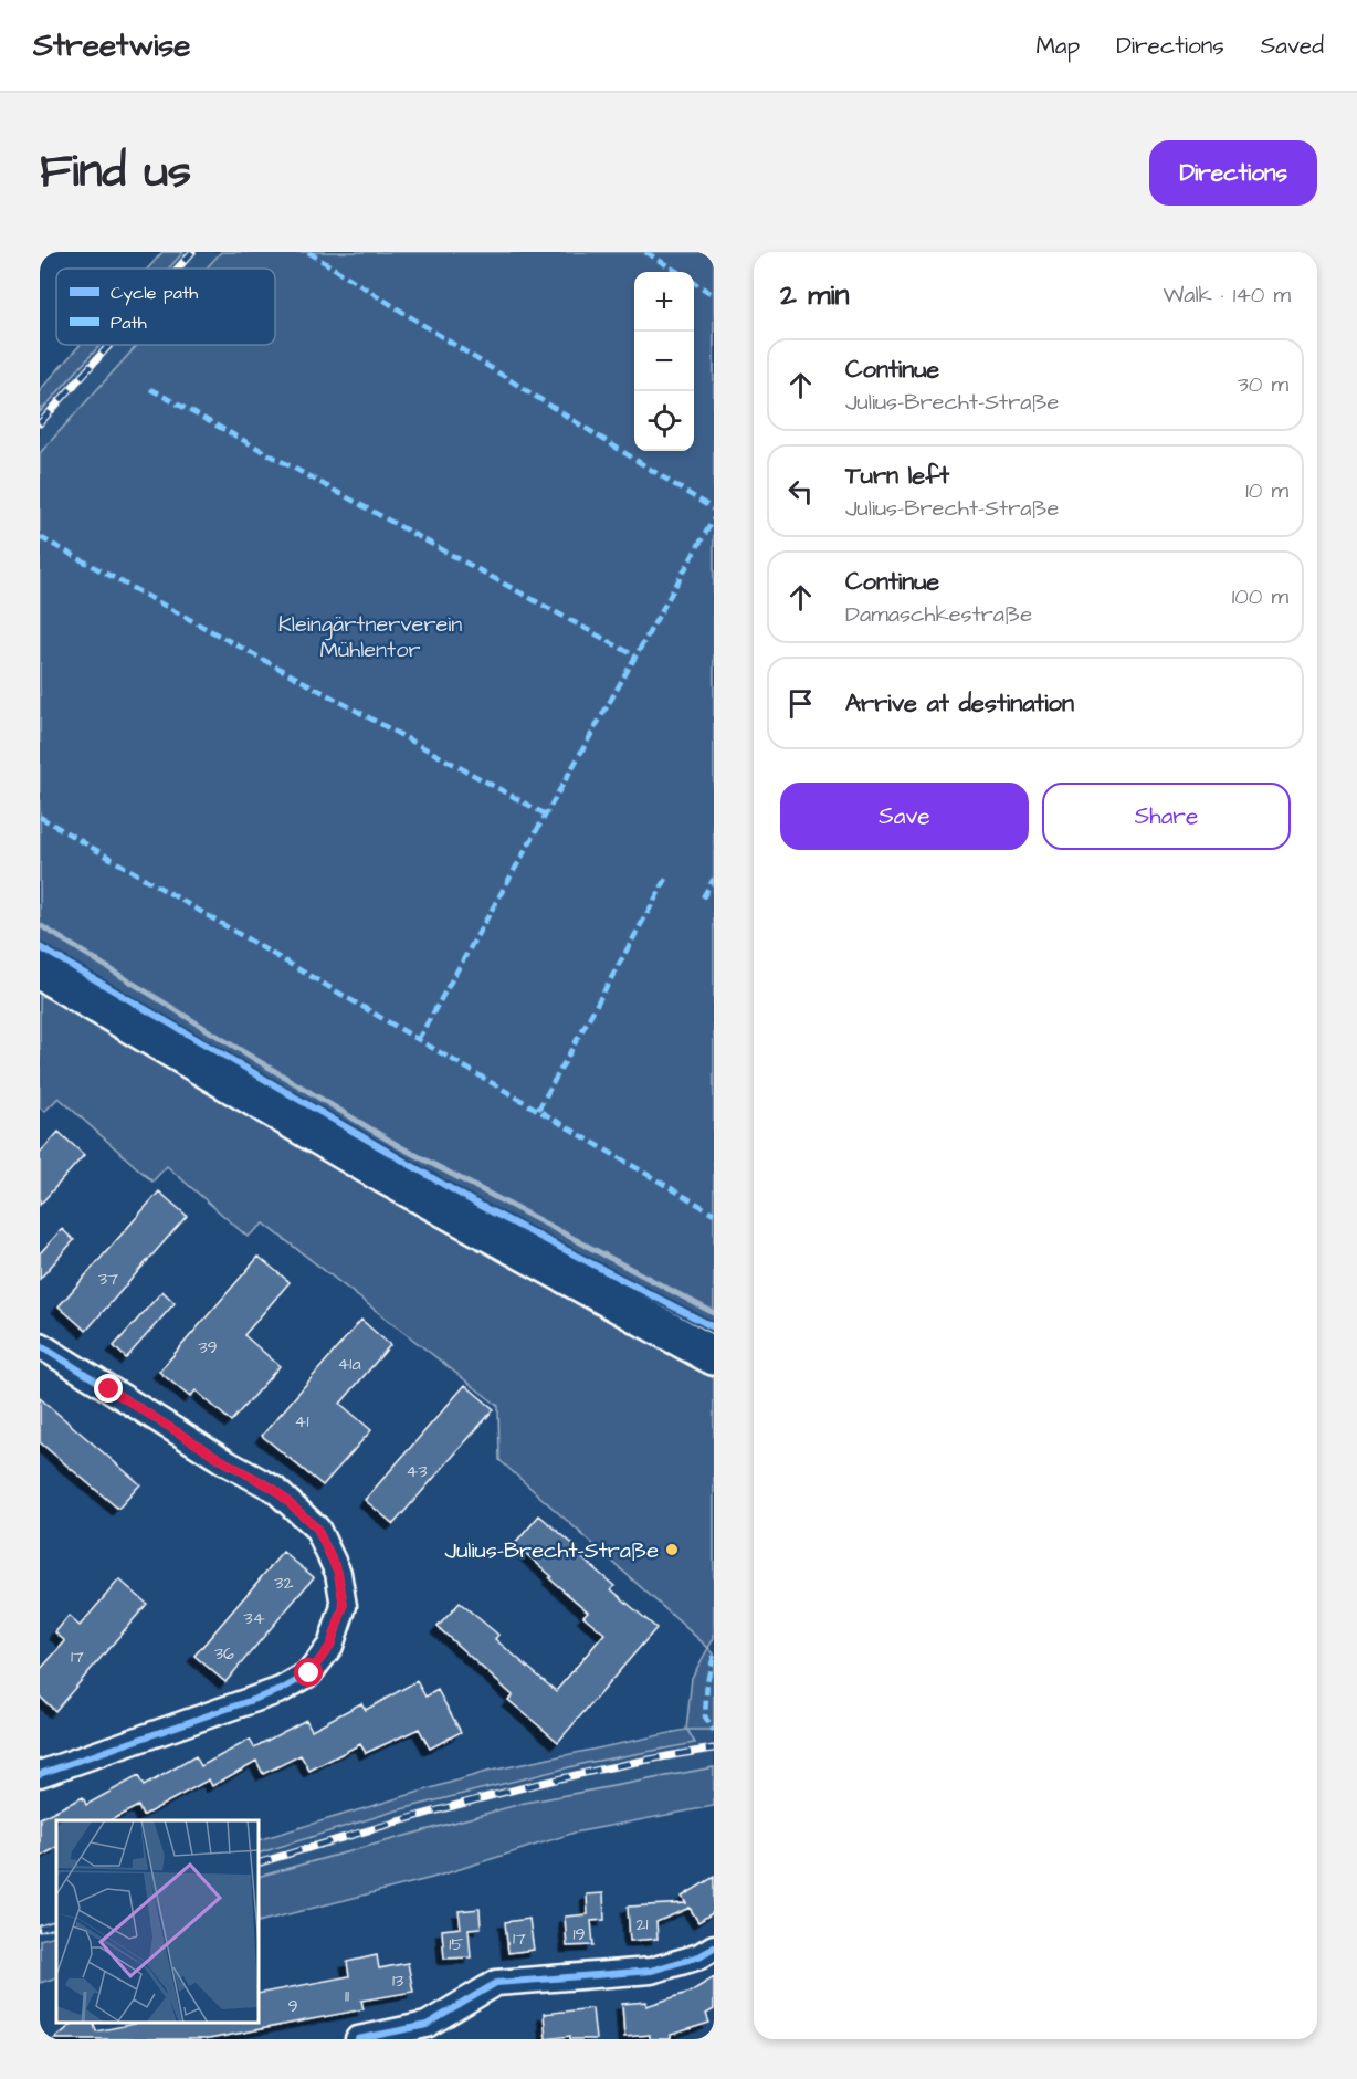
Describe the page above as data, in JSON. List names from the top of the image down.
{
  "parks": ["Kleingärtnerverein Mühlentor"],
  "places": ["Julius-Brecht-Straße"],
  "house_numbers": [
    "37",
    "39",
    "41a",
    "41",
    "43",
    "32",
    "34",
    "36",
    "17",
    "21",
    "19",
    "17",
    "15",
    "13",
    "11",
    "9"
  ],
  "legend": ["Cycle path", "Path"],
  "page": {
    "header": "Streetwise",
    "nav": ["Map", "Directions", "Saved"],
    "title": "Find us",
    "buttons": [
      "Directions",
      ["Save", "Share"]
    ],
    "heading": ["2 min", "Walk · 140 m"],
    "map_buttons": ["+", "−"],
    "list": [
      ["Continue", "Julius-Brecht-Straße", "30 m"],
      ["Turn left", "Julius-Brecht-Straße", "10 m"],
      ["Continue", "Damaschkestraße", "100 m"],
      "Arrive at destination"
    ]
  }
}
